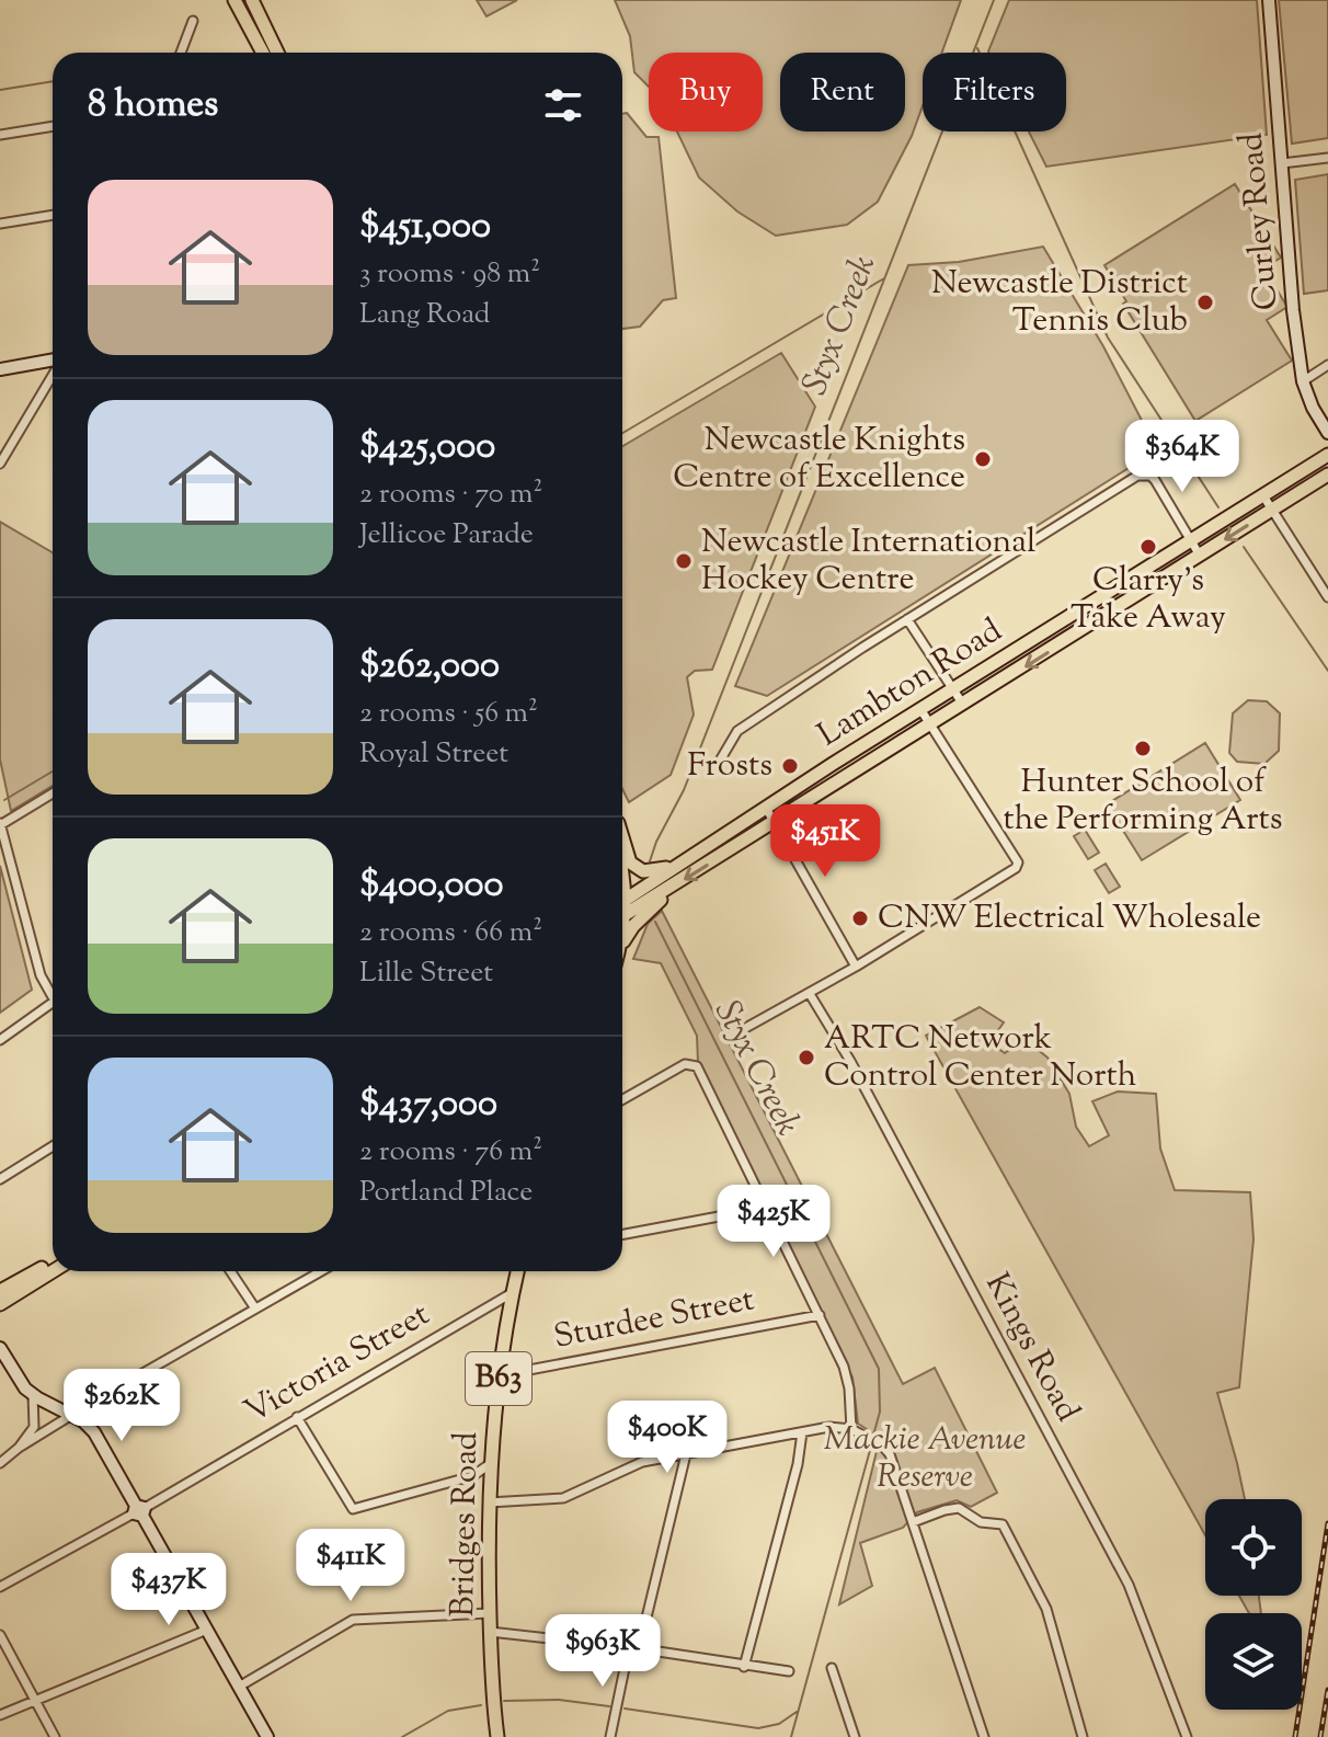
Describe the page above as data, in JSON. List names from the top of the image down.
{
  "streets": {
    "main road": ["Lambton Road", "B63", "Bridges Road"],
    "street": [
      "Curley Road",
      "Sturdee Street",
      "Kings Road",
      "Victoria Street"
    ]
  },
  "crossings": [
    ["Sturdee Street", "Bridges Road"],
    ["Victoria Street", "Bridges Road"]
  ],
  "water": ["Styx Creek"],
  "parks": ["Mackie Avenue Reserve"],
  "places": [
    "Newcastle District Tennis Club",
    "Newcastle Knights Centre of Excellence",
    "Clarry's Take Away",
    "Newcastle International Hockey Centre",
    "Hunter School of the Performing Arts",
    "Frosts",
    "CNW Electrical Wholesale",
    "ARTC Network Control Center North"
  ],
  "page": {
    "chip": ["Buy", "Rent", "Filters"],
    "heading": "8 homes",
    "list": [
      {
        "name": "$451,000",
        "note": "3 rooms · 98 m² · Lang Road"
      },
      {
        "name": "$425,000",
        "note": "2 rooms · 70 m² · Jellicoe Parade"
      },
      {
        "name": "$262,000",
        "note": "2 rooms · 56 m² · Royal Street"
      },
      {
        "name": "$400,000",
        "note": "2 rooms · 66 m² · Lille Street"
      },
      {
        "name": "$437,000",
        "note": "2 rooms · 76 m² · Portland Place"
      }
    ],
    "price": [
      "$364K",
      "$451K",
      "$425K",
      "$262K",
      "$400K",
      "$411K",
      "$437K",
      "$963K"
    ]
  }
}
